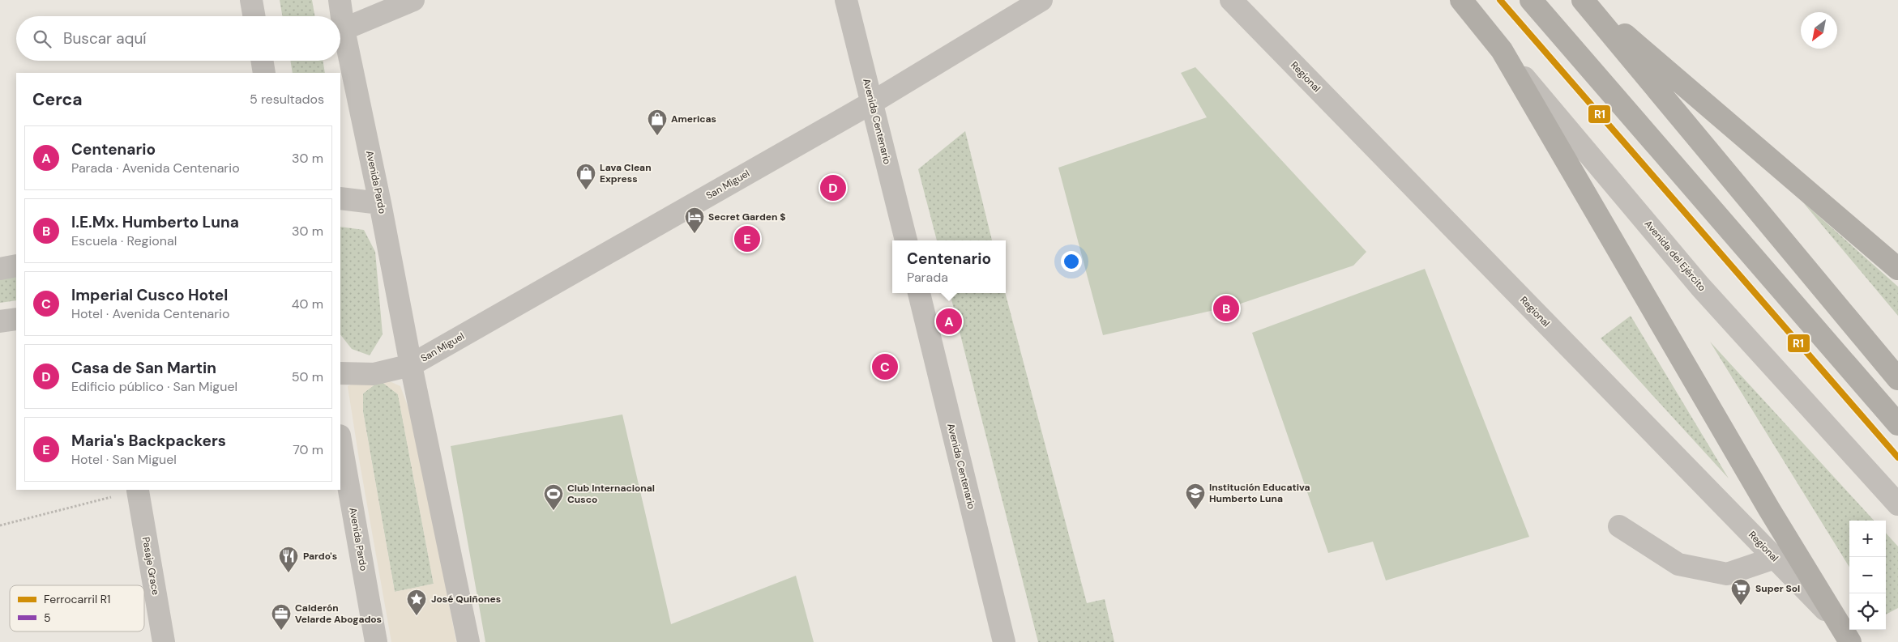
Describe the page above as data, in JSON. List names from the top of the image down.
{
  "streets": {
    "main road": ["Avenida del Ejército"],
    "street": [
      "Regional",
      "Avenida Centenario",
      "Avenida Pardo",
      "San Miguel",
      "Pasaje Grace"
    ]
  },
  "crossings": [
    ["Avenida Centenario", "San Miguel"],
    ["Avenida Pardo", "San Miguel"]
  ],
  "places": {
    "shop": ["Americas", "Lava Clean Express"],
    "hotel": ["Secret Garden $"],
    "school or university": ["Institución Educativa Humberto Luna"],
    "sports": ["Club Internacional Cusco"],
    "restaurant": ["Pardo's"],
    "supermarket": ["Super Sol"],
    "place": ["José Quiñones"],
    "office": ["Calderón Velarde Abogados"]
  },
  "lines": ["rail line R1"],
  "legend": ["Ferrocarril R1", "5"],
  "north": "bottom left",
  "page": {
    "search": "Buscar aquí",
    "heading": ["Cerca", "5 resultados"],
    "list": [
      {
        "mark": "A",
        "name": "Centenario",
        "note": "Parada · Avenida Centenario",
        "value": "30 m"
      },
      {
        "mark": "B",
        "name": "I.E.Mx. Humberto Luna",
        "note": "Escuela · Regional",
        "value": "30 m"
      },
      {
        "mark": "C",
        "name": "Imperial Cusco Hotel",
        "note": "Hotel · Avenida Centenario",
        "value": "40 m"
      },
      {
        "mark": "D",
        "name": "Casa de San Martin",
        "note": "Edificio público · San Miguel",
        "value": "50 m"
      },
      {
        "mark": "E",
        "name": "Maria's Backpackers",
        "note": "Hotel · San Miguel",
        "value": "70 m"
      }
    ],
    "pins": [
      "D",
      "E",
      "B",
      "A",
      "C"
    ],
    "popup": ["Centenario", "Parada"],
    "map_buttons": ["+", "−"]
  }
}
